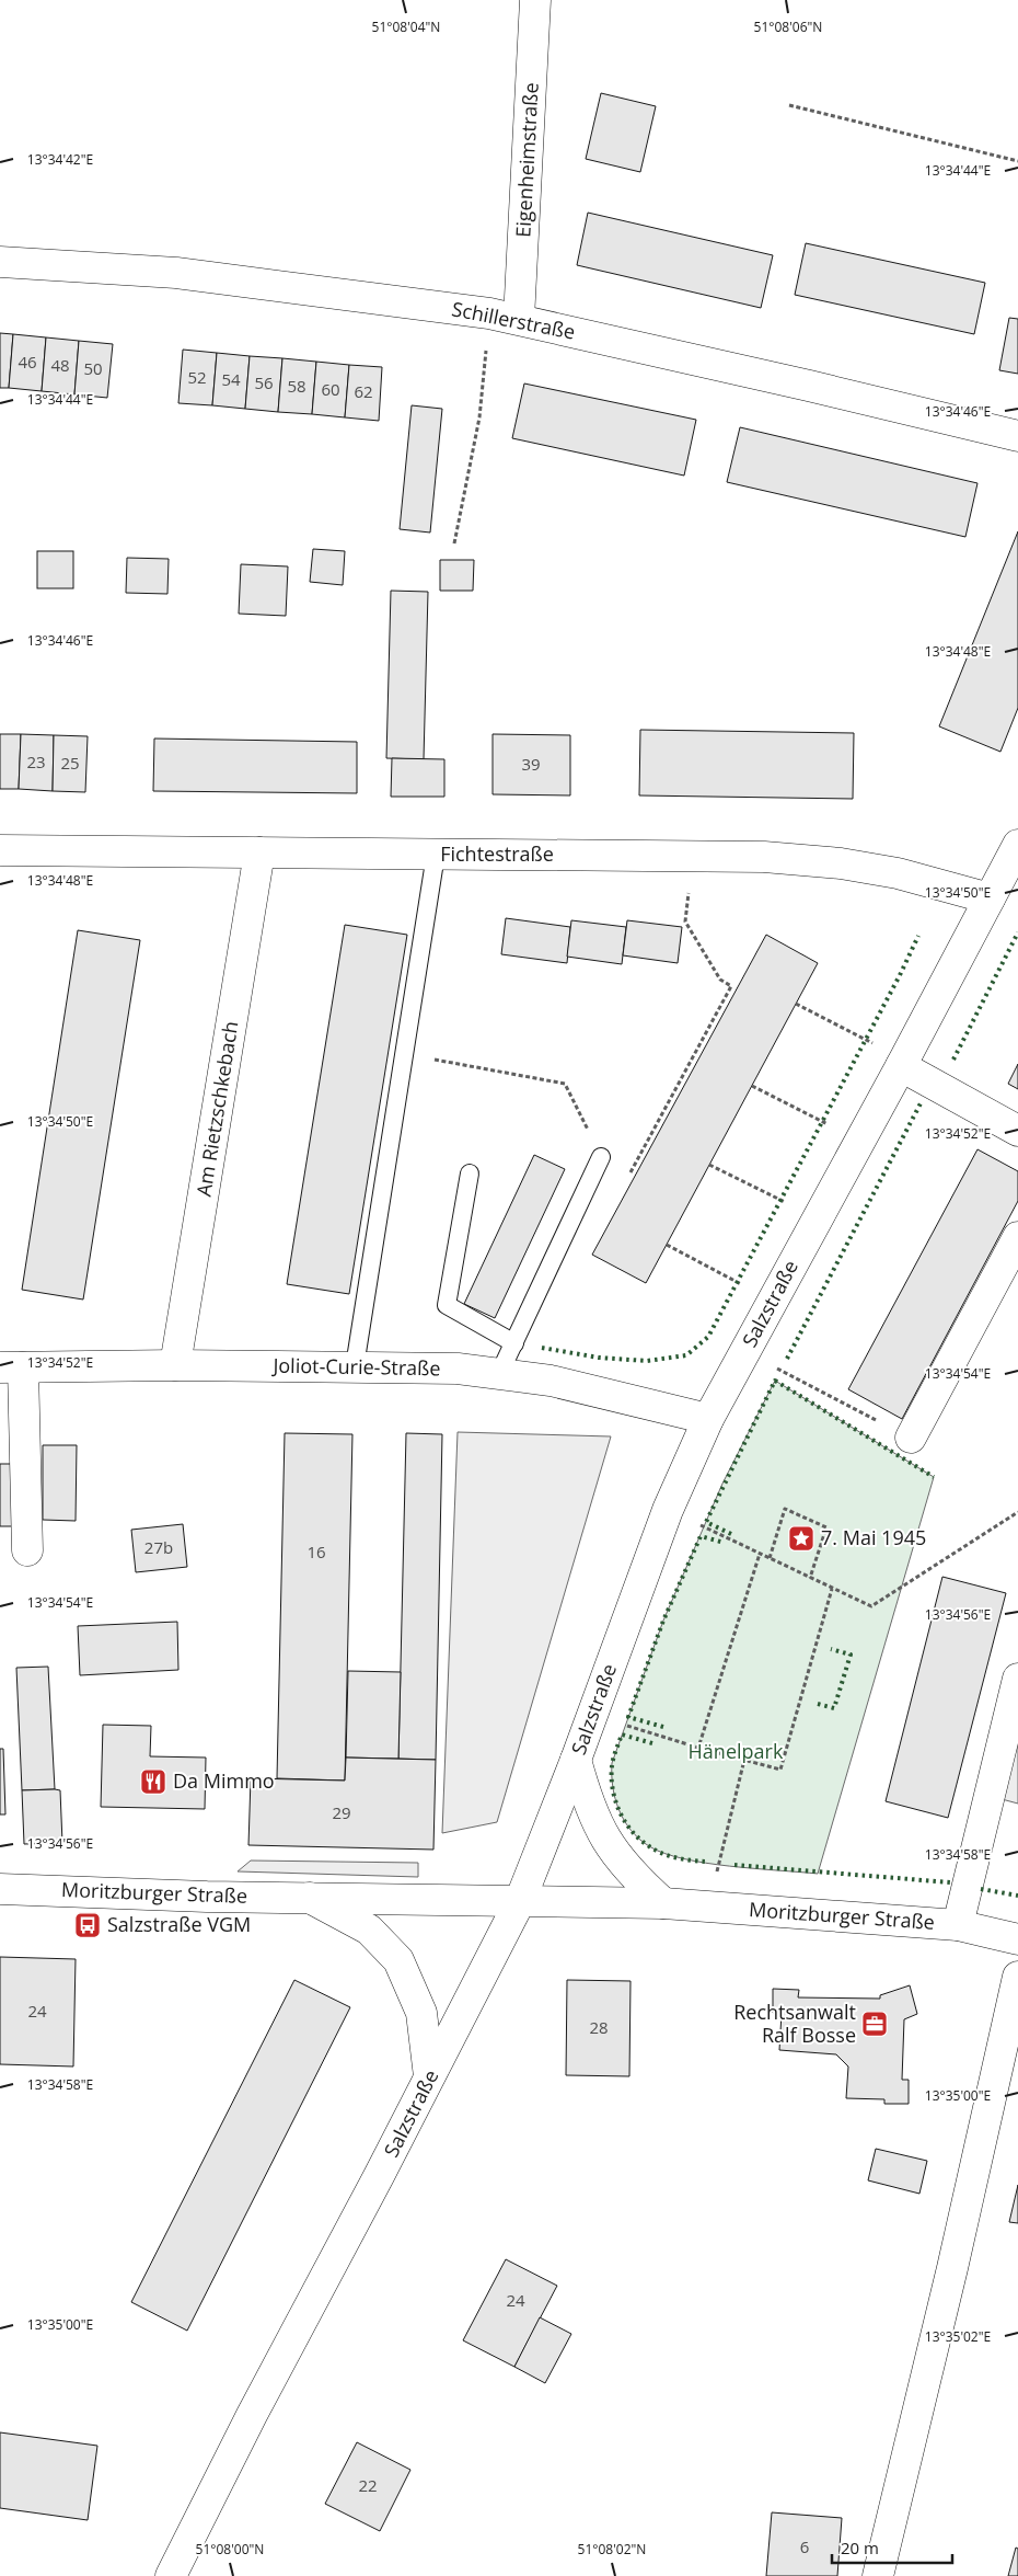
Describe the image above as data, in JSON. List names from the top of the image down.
{
  "streets": {
    "street": [
      "Eigenheimstraße",
      "Schillerstraße",
      "Fichtestraße",
      "Am Rietzschkebach",
      "Salzstraße",
      "Joliot-Curie-Straße",
      "Moritzburger Straße"
    ]
  },
  "crossings": [
    ["Eigenheimstraße", "Schillerstraße"],
    ["Fichtestraße", "Am Rietzschkebach"],
    ["Fichtestraße", "Salzstraße"],
    ["Am Rietzschkebach", "Joliot-Curie-Straße"],
    ["Salzstraße", "Joliot-Curie-Straße"],
    ["Salzstraße", "Moritzburger Straße"]
  ],
  "parks": ["Hänelpark"],
  "places": {
    "place": ["7. Mai 1945"],
    "restaurant": ["Da Mimmo"],
    "bus stop": ["Salzstraße VGM"],
    "office": ["Rechtsanwalt Ralf Bosse"]
  },
  "house_numbers": [
    "46",
    "48",
    "50",
    "52",
    "54",
    "56",
    "58",
    "60",
    "62",
    "23",
    "25",
    "39",
    "27b",
    "16",
    "29",
    "24",
    "28",
    "24",
    "22",
    "6"
  ],
  "scale_bar": "20 m",
  "coordinates": [
    "51°08'04\"N",
    "51°08'06\"N",
    "13°34'42\"E",
    "13°34'44\"E",
    "13°34'46\"E",
    "13°34'48\"E",
    "13°34'50\"E",
    "13°34'52\"E",
    "13°34'54\"E",
    "13°34'56\"E",
    "13°34'58\"E",
    "13°35'00\"E",
    "13°35'02\"E",
    "51°08'00\"N",
    "51°08'02\"N"
  ]
}
